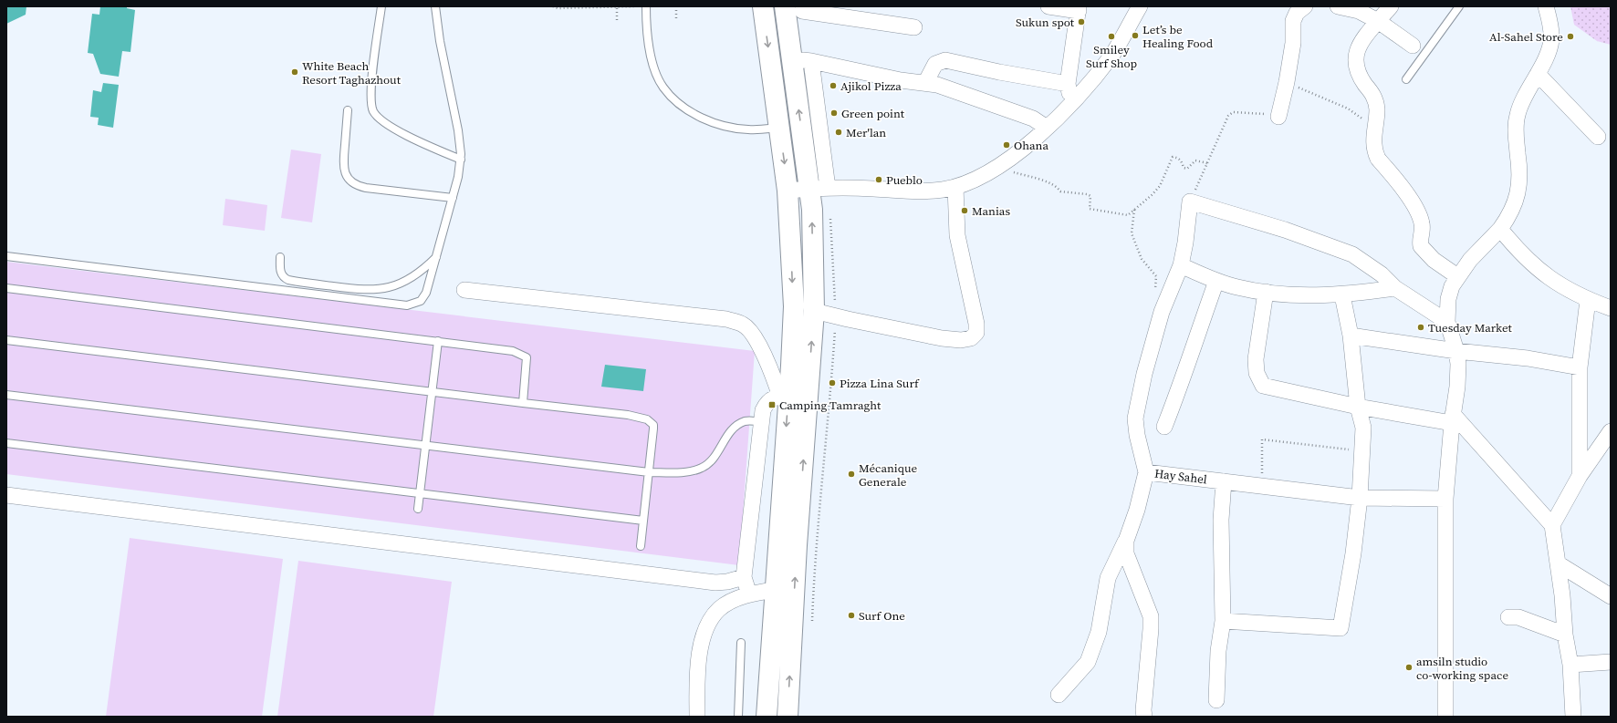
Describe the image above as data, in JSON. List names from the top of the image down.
{
  "streets": {
    "street": ["Hay Sahel"]
  },
  "places": {
    "other": [
      "Sukun spot",
      "Let’s be Healing Food",
      "Smiley Surf Shop",
      "Al-Sahel Store",
      "White Beach Resort Taghazhout",
      "Ajikol Pizza",
      "Green point",
      "Mer'lan",
      "Ohana",
      "Pueblo",
      "Manias",
      "Tuesday Market",
      "Pizza Lina Surf",
      "Mécanique Generale",
      "Surf One",
      "amsiln studio co-working space"
    ],
    "transit": ["Camping Tamraght"]
  }
}
